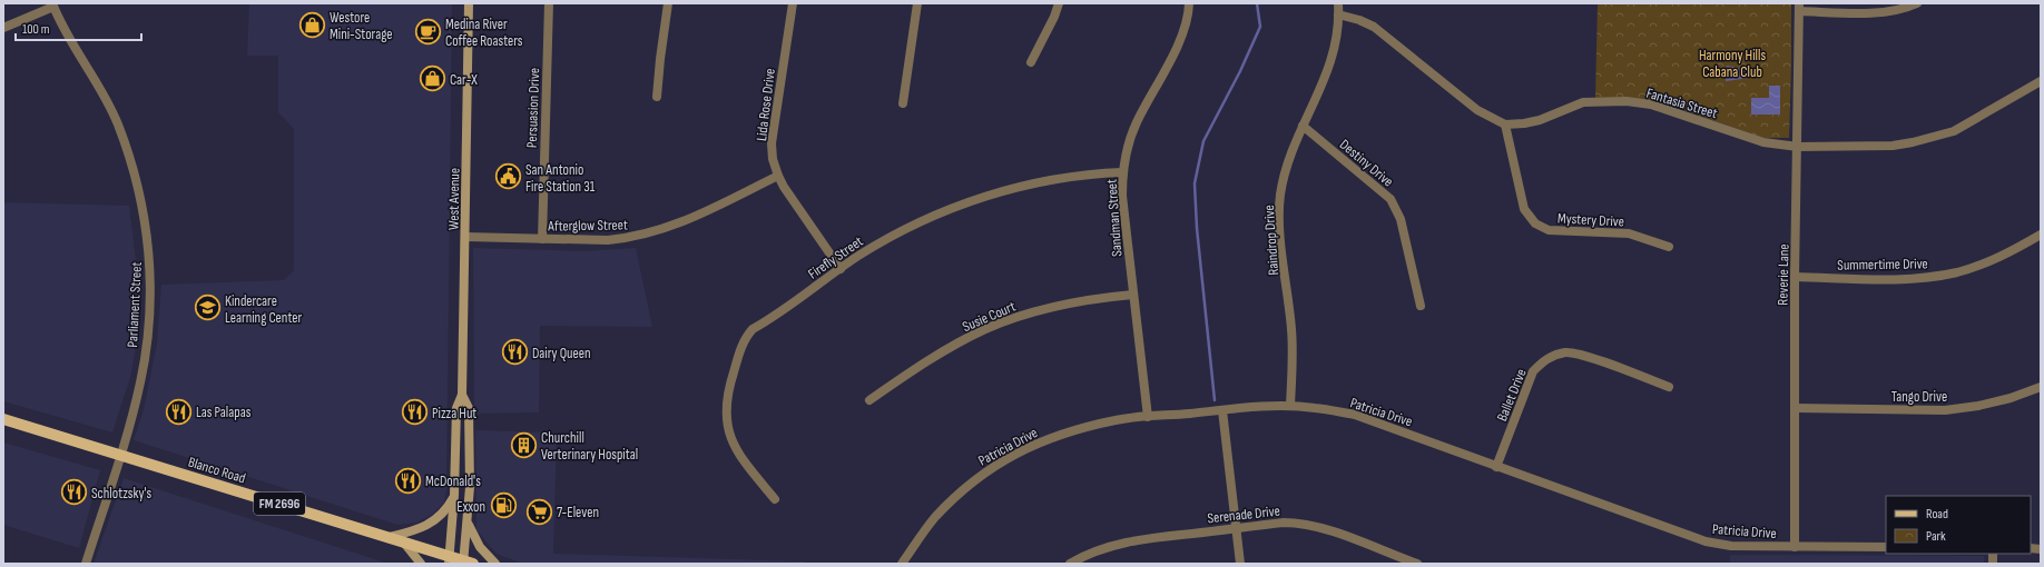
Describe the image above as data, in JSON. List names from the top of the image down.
{
  "streets": {
    "main road": ["West Avenue", "Blanco Road", "FM 2696"],
    "street": [
      "Fantasia Street",
      "Lida Rose Drive",
      "Persuasion Drive",
      "Destiny Drive",
      "Sandman Street",
      "Mystery Drive",
      "Afterglow Street",
      "Raindrop Drive",
      "Firefly Street",
      "Summertime Drive",
      "Reverie Lane",
      "Parliament Street",
      "Susie Court",
      "Ballet Drive",
      "Tango Drive",
      "Patricia Drive",
      "Serenade Drive"
    ]
  },
  "crossings": [
    ["Fantasia Street", "Mystery Drive"],
    ["Fantasia Street", "Raindrop Drive"],
    ["Fantasia Street", "Reverie Lane"],
    ["Lida Rose Drive", "Afterglow Street"],
    ["Lida Rose Drive", "Firefly Street"],
    ["Persuasion Drive", "Afterglow Street"],
    ["Destiny Drive", "Raindrop Drive"],
    ["West Avenue", "Afterglow Street"],
    ["West Avenue", "Blanco Road"],
    ["Sandman Street", "Firefly Street"],
    ["Sandman Street", "Susie Court"],
    ["Sandman Street", "Patricia Drive"],
    ["Raindrop Drive", "Patricia Drive"],
    ["Summertime Drive", "Reverie Lane"],
    ["Reverie Lane", "Tango Drive"],
    ["Reverie Lane", "Patricia Drive"],
    ["Parliament Street", "Blanco Road"],
    ["Ballet Drive", "Patricia Drive"]
  ],
  "parks": ["Harmony Hills Cabana Club"],
  "places": {
    "shop": ["Westore Mini-Storage", "Car-X"],
    "cafe": ["Medina River Coffee Roasters"],
    "public building": ["San Antonio Fire Station 31"],
    "school or university": ["Kindercare Learning Center"],
    "restaurant": [
      "Dairy Queen",
      "Las Palapas",
      "Pizza Hut",
      "McDonald's",
      "Schlotzsky's"
    ],
    "building": ["Churchill Verterinary Hospital"],
    "fuel station": ["Exxon"],
    "supermarket": ["7-Eleven"]
  },
  "legend": ["Road", "Park"],
  "scale_bar": "100 m"
}
